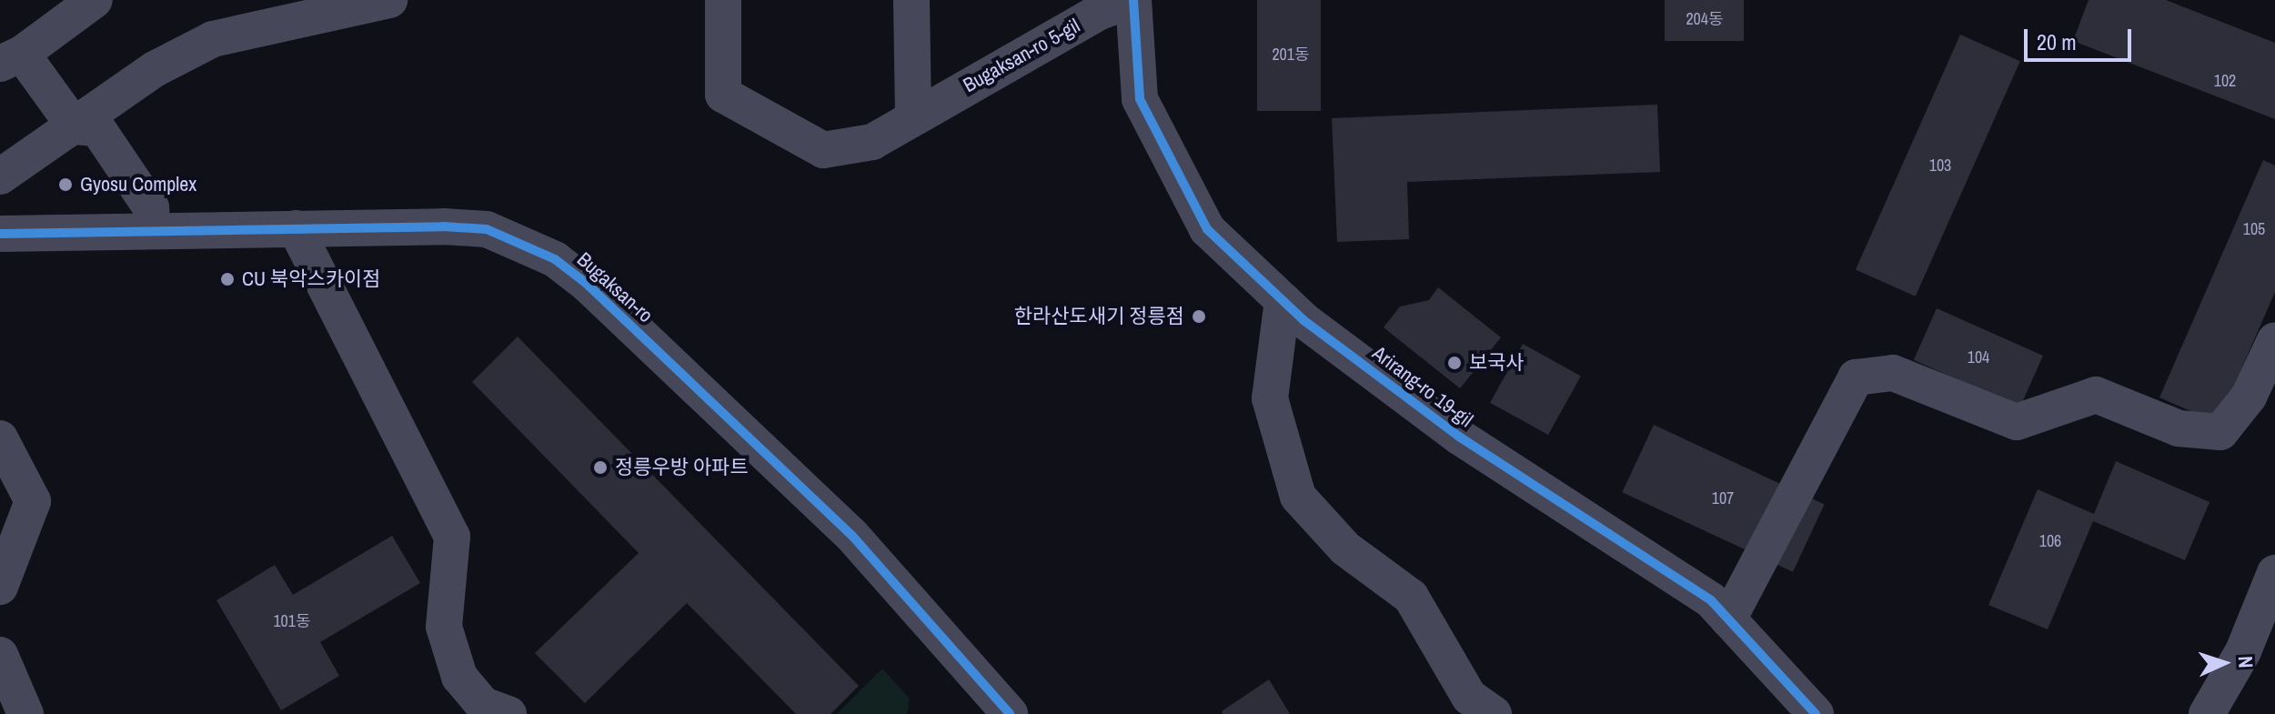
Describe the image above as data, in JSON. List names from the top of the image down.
{
  "streets": {
    "street": ["Bugaksan-ro 5-gil", "Bugaksan-ro", "Arirang-ro 19-gil"]
  },
  "crossings": [
    ["Bugaksan-ro 5-gil", "Arirang-ro 19-gil"]
  ],
  "places": [
    "Gyosu Complex",
    "CU 북악스카이점",
    "한라산도새기 정릉점",
    "보국사",
    "정릉우방 아파트"
  ],
  "house_numbers": [
    "204동",
    "201동",
    "102",
    "103",
    "105",
    "104",
    "107",
    "106",
    "101동"
  ],
  "scale_bar": "20 m",
  "north": "right"
}
